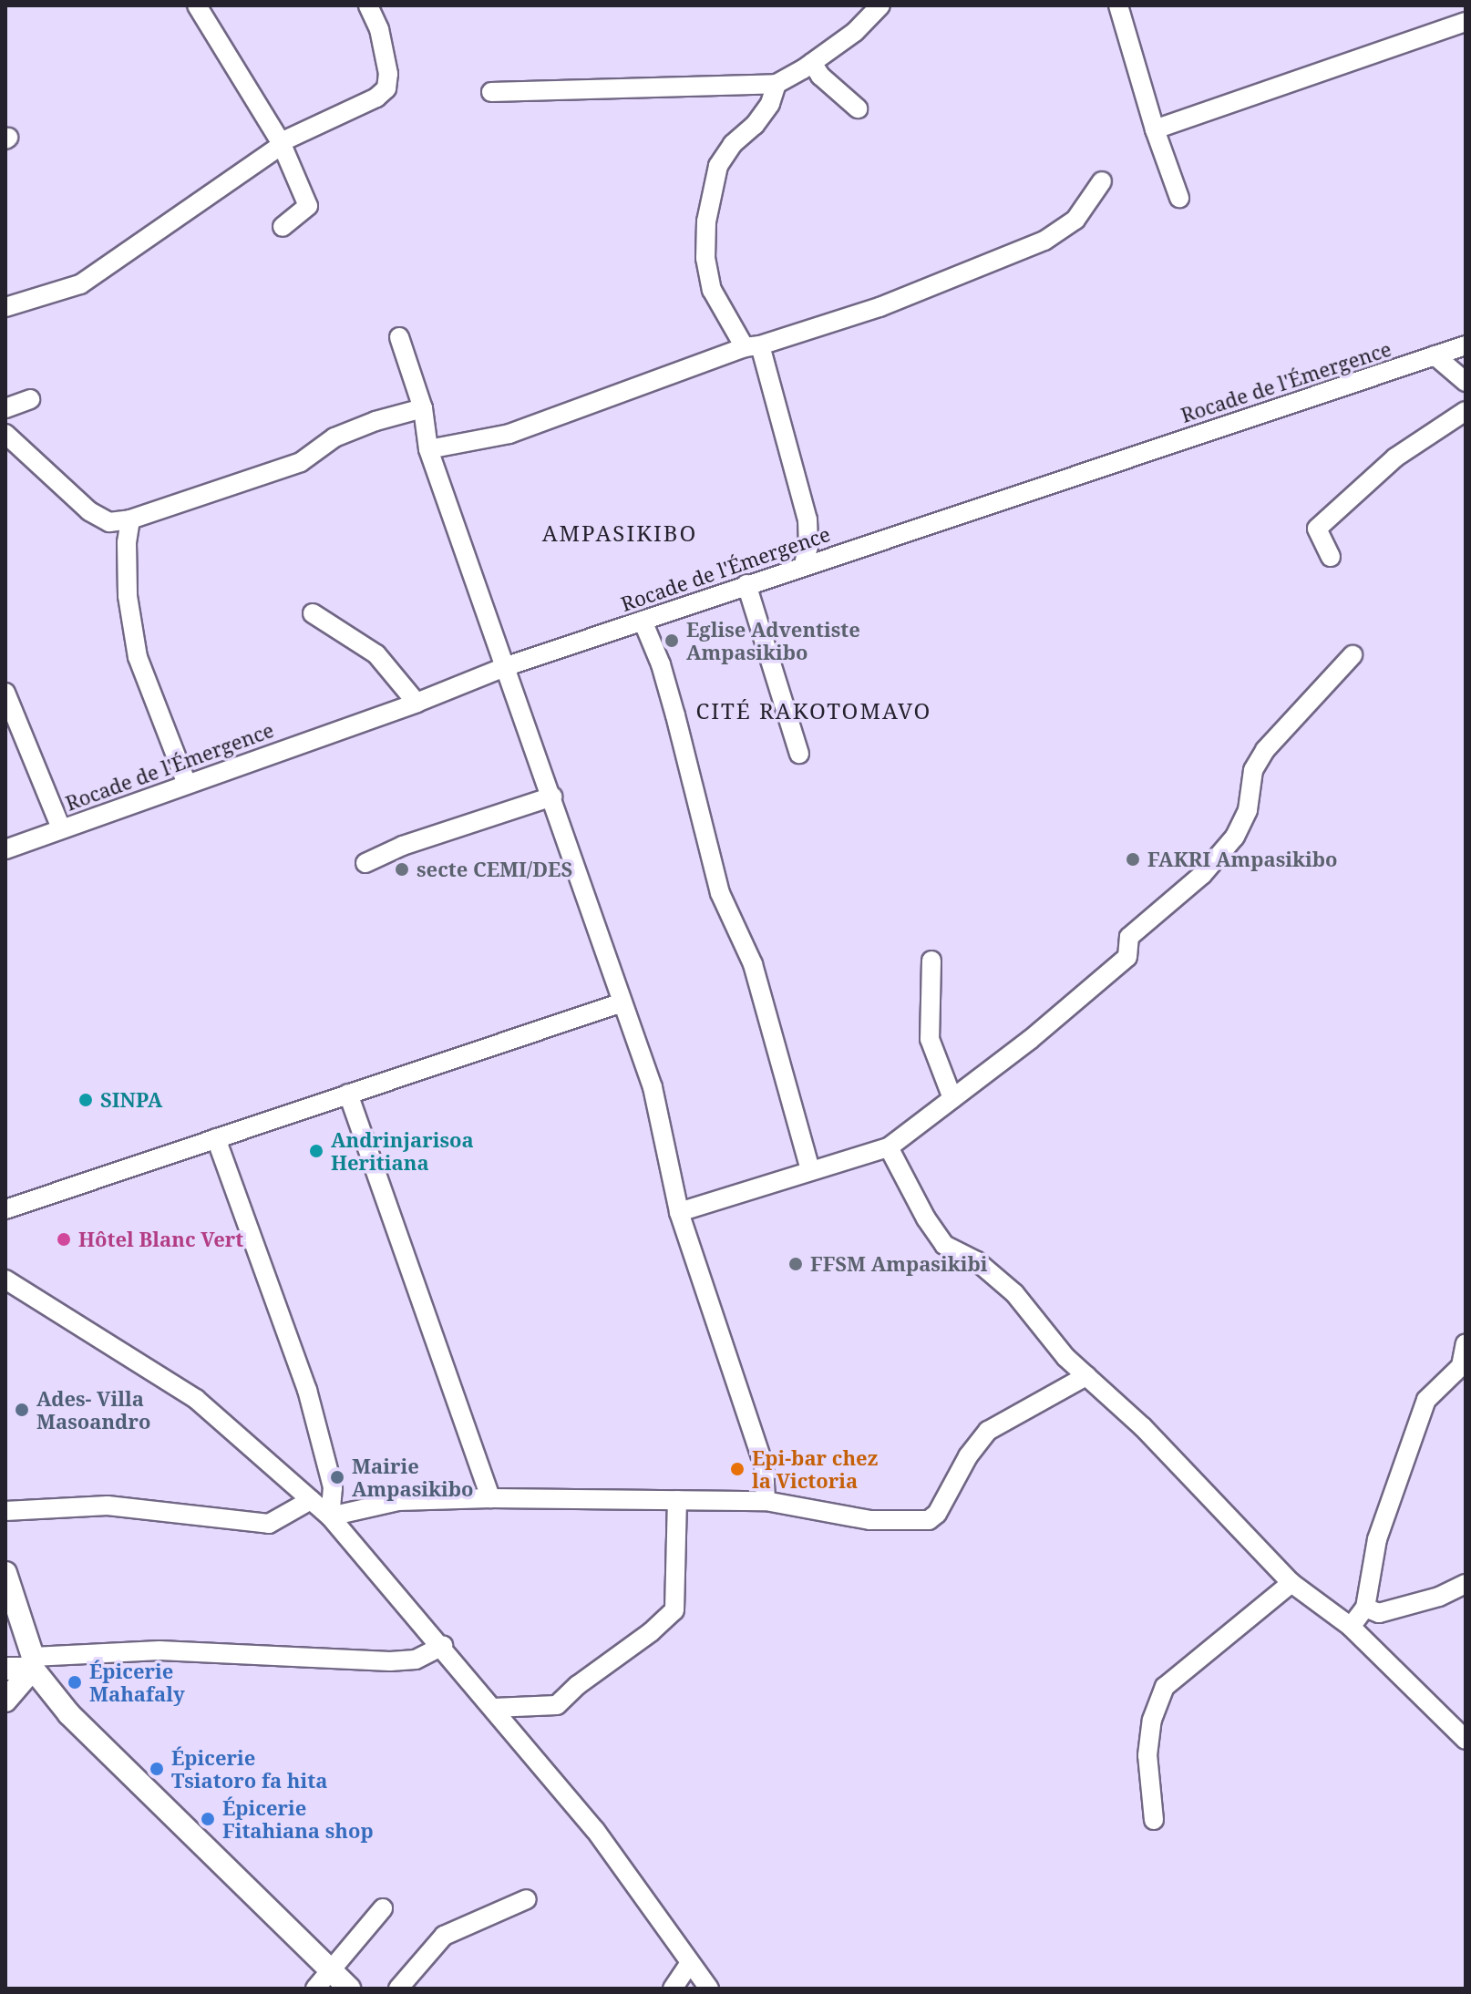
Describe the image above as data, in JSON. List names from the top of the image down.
{
  "streets": {
    "street": ["Rocade de l'Émergence"]
  },
  "districts": ["AMPASIKIBO", "CITÉ RAKOTOMAVO"],
  "places": [
    "Eglise Adventiste Ampasikibo",
    "FAKRI Ampasikibo",
    "secte CEMI/DES",
    "SINPA",
    "Andrinjarisoa Heritiana",
    "Hôtel Blanc Vert",
    "FFSM Ampasikibi",
    "Ades- Villa Masoandro",
    "Epi-bar chez la Victoria",
    "Mairie Ampasikibo",
    "Épicerie Mahafaly",
    "Épicerie Tsiatoro fa hita",
    "Épicerie Fitahiana shop"
  ]
}
